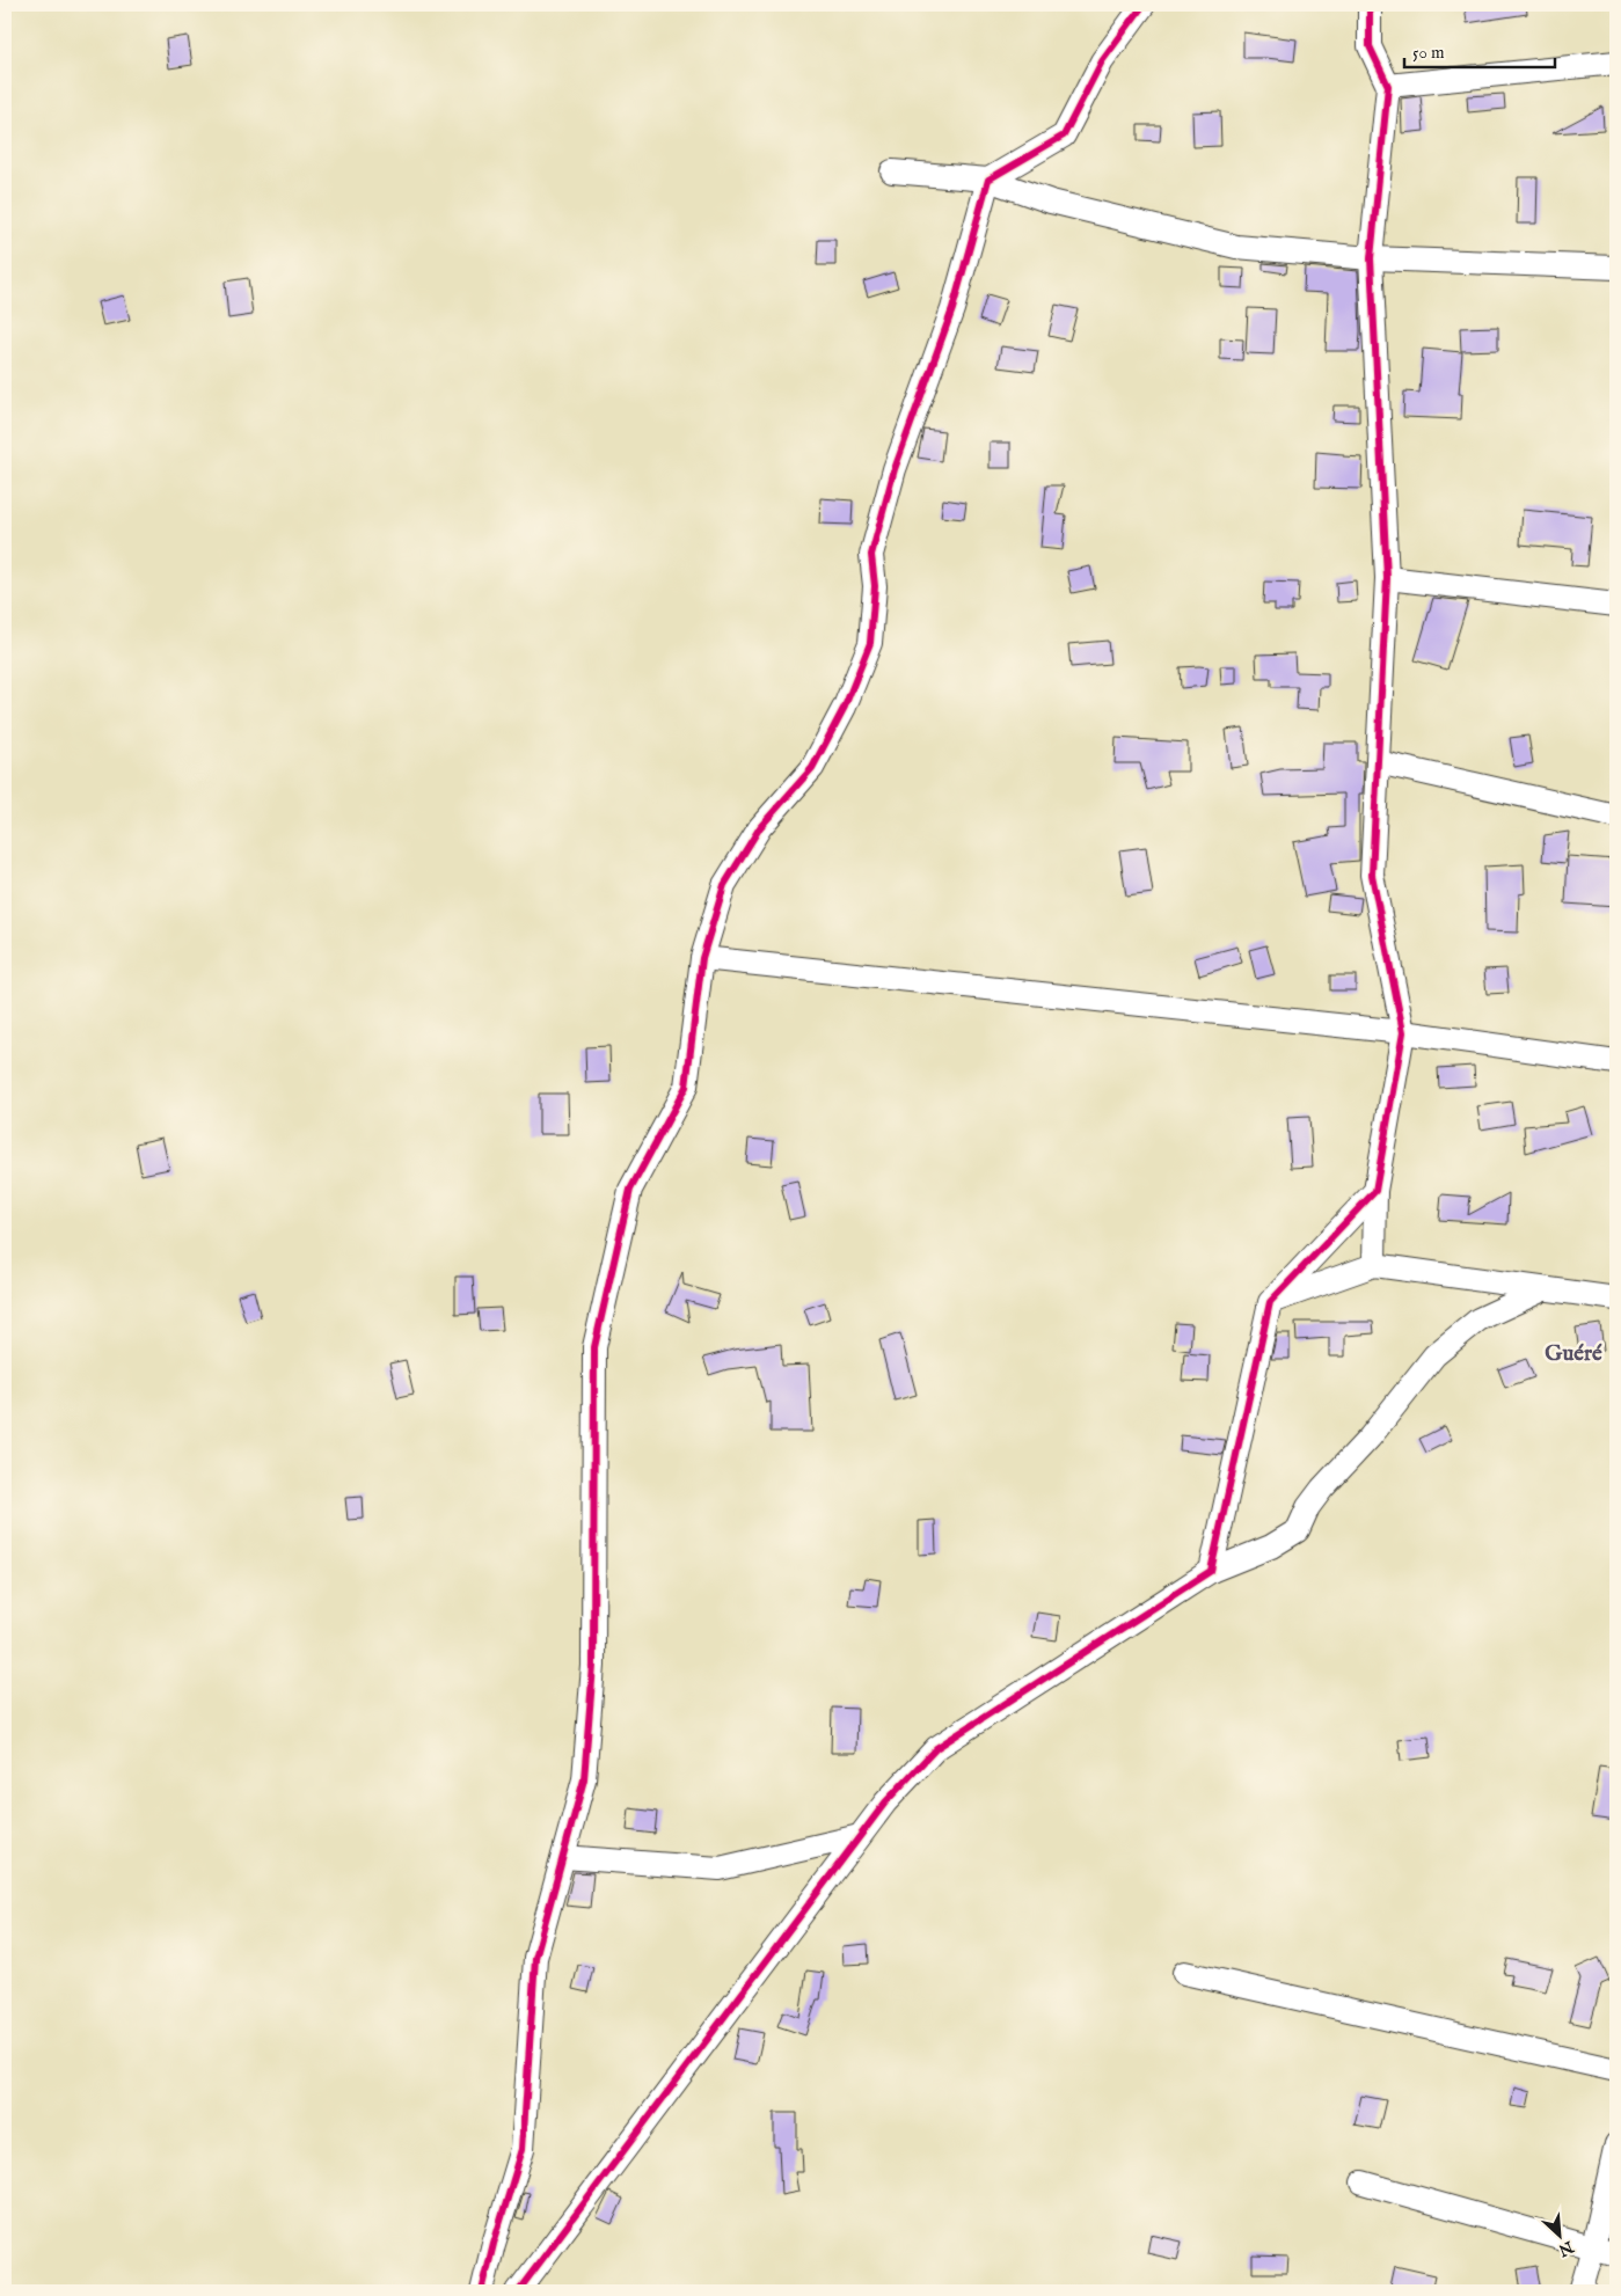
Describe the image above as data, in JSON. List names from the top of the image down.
{
  "districts": ["Guéré"],
  "scale_bar": "50 m",
  "north": "bottom right"
}
